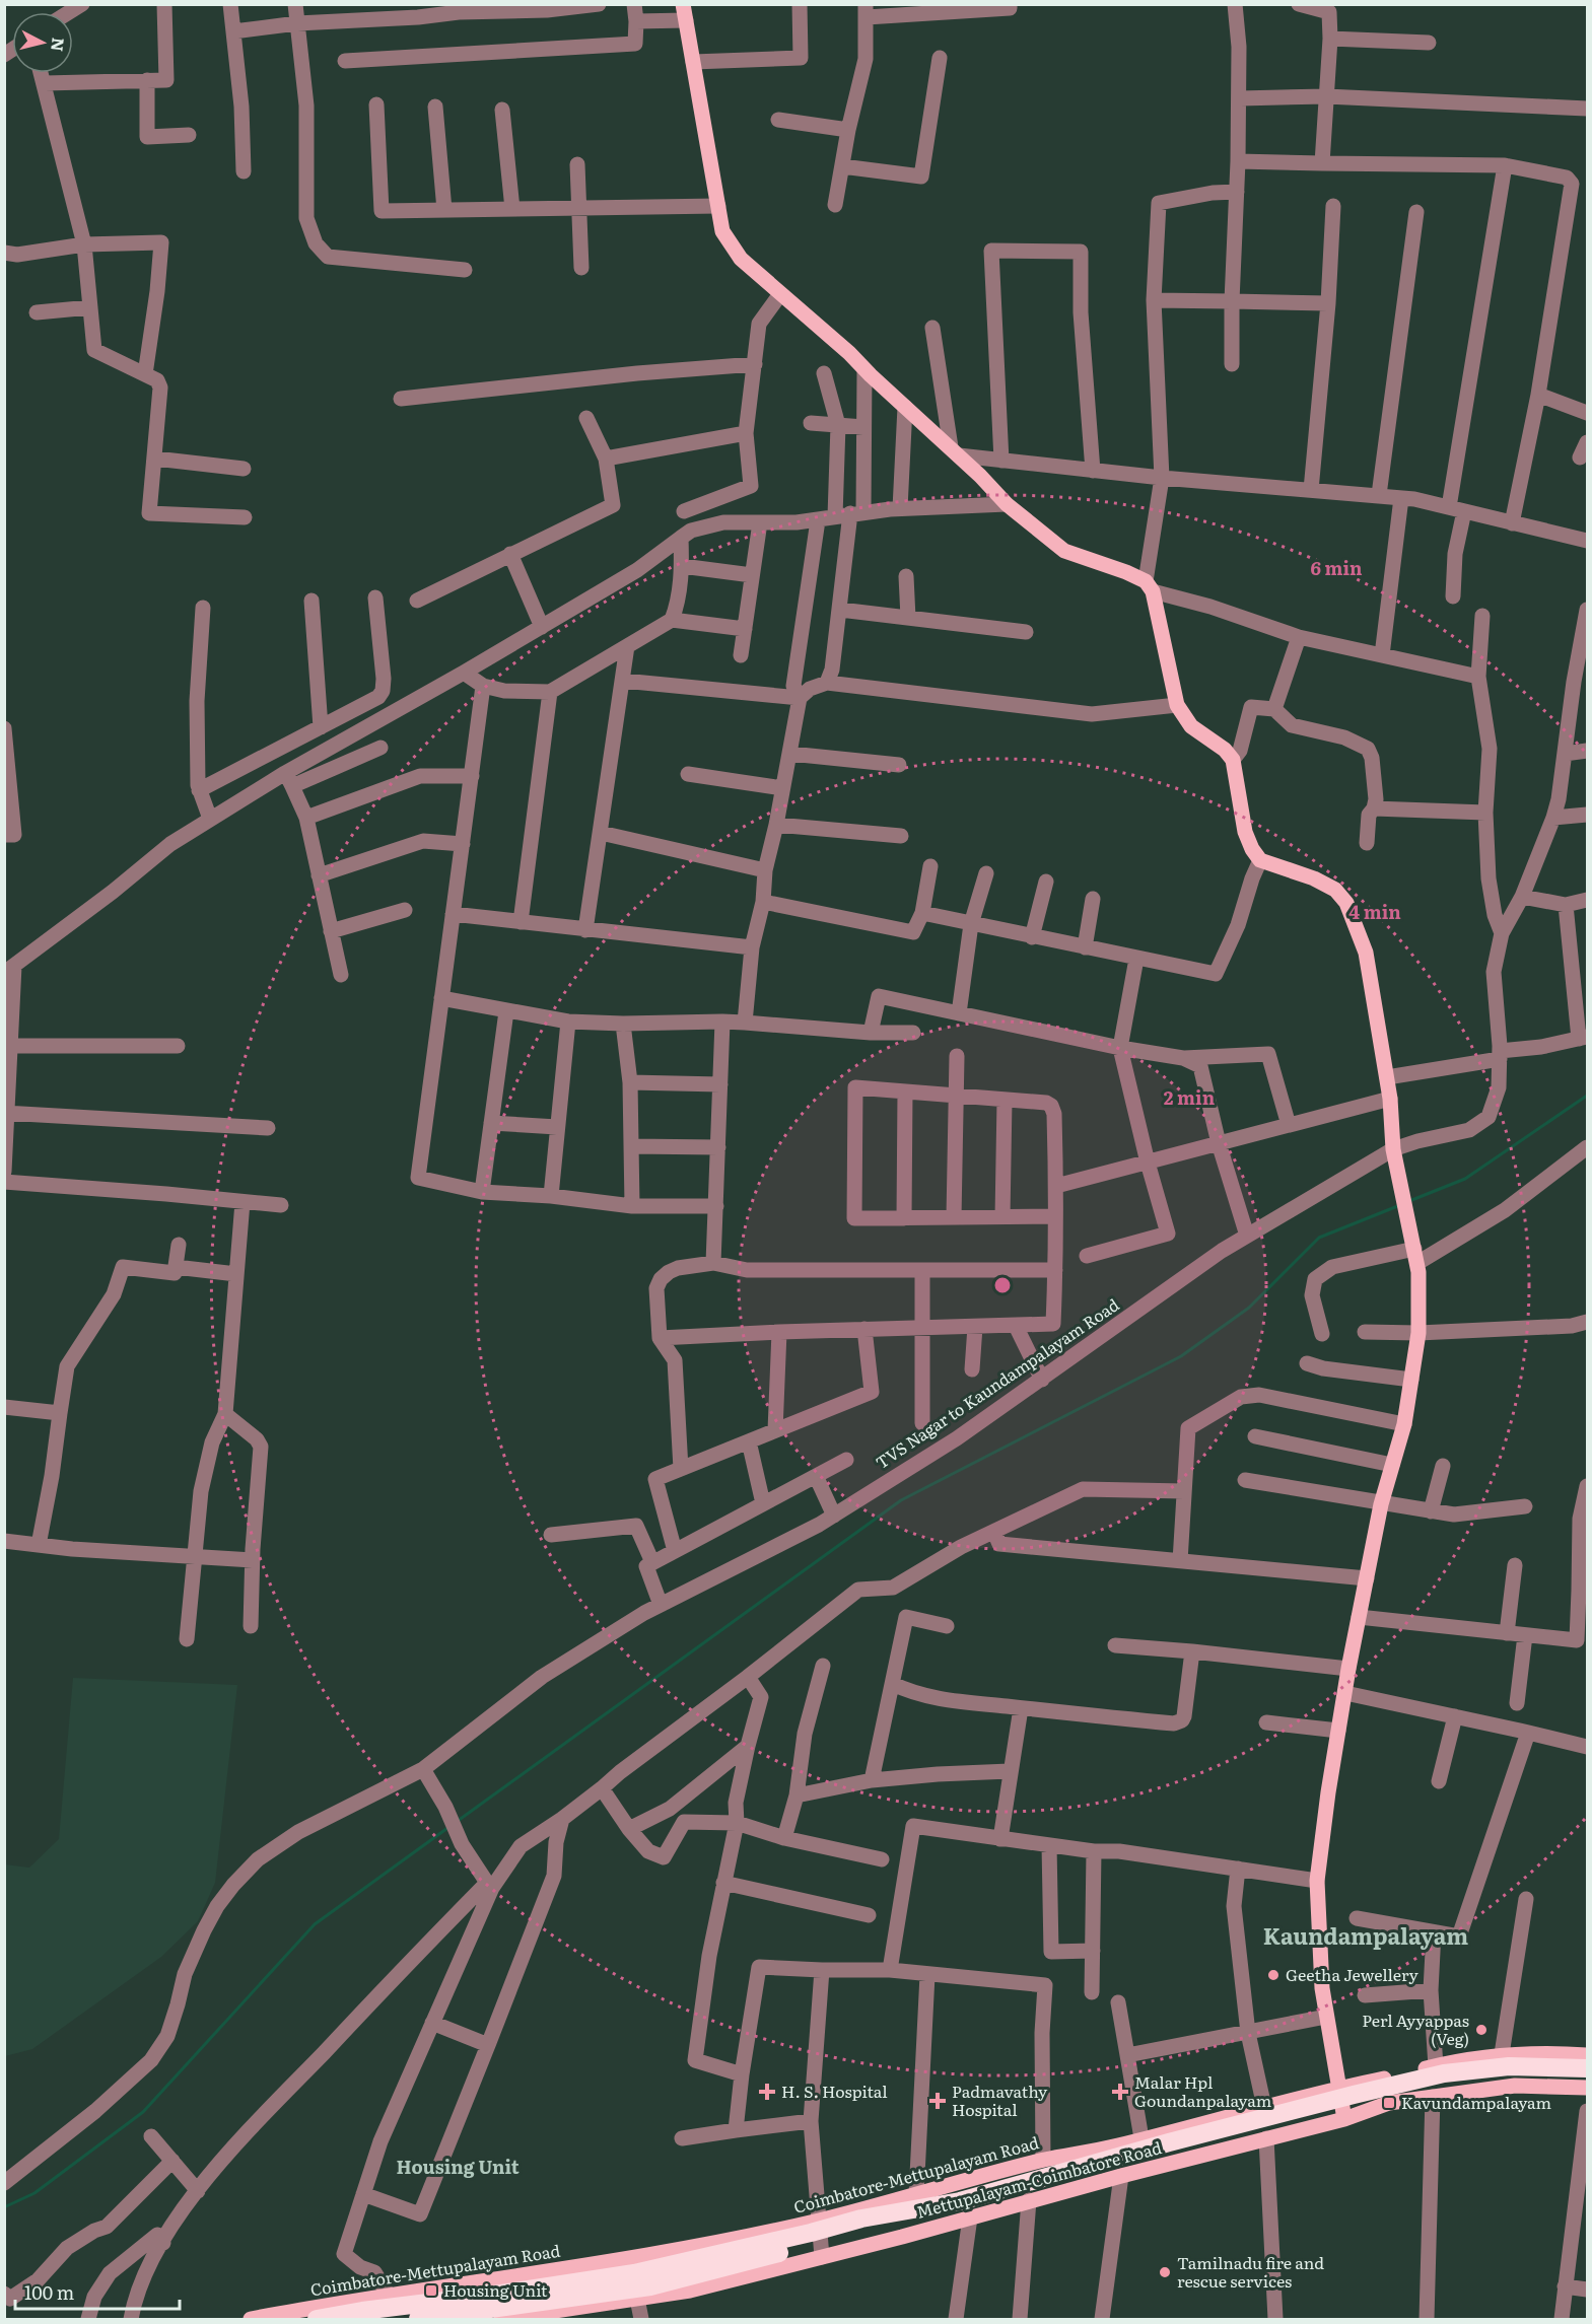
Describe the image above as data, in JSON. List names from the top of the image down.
{
  "streets": {
    "main road": ["Coimbatore-Mettupalayam Road", "Mettupalayam-Coimbatore Road"],
    "street": ["TVS Nagar to Kaundampalayam Road"]
  },
  "districts": ["Kaundampalayam", "Housing Unit"],
  "places": {
    "other": ["Geetha Jewellery", "Perl Ayyappas (Veg)", "Tamilnadu fire and rescue services"],
    "health": ["H. S. Hospital", "Malar Hpl Goundanpalayam", "Padmavathy Hospital"],
    "transit": ["Kavundampalayam", "Housing Unit"]
  },
  "scale_bar": "100 m",
  "north": "right",
  "rings": ["6 min", "4 min", "2 min"]
}
